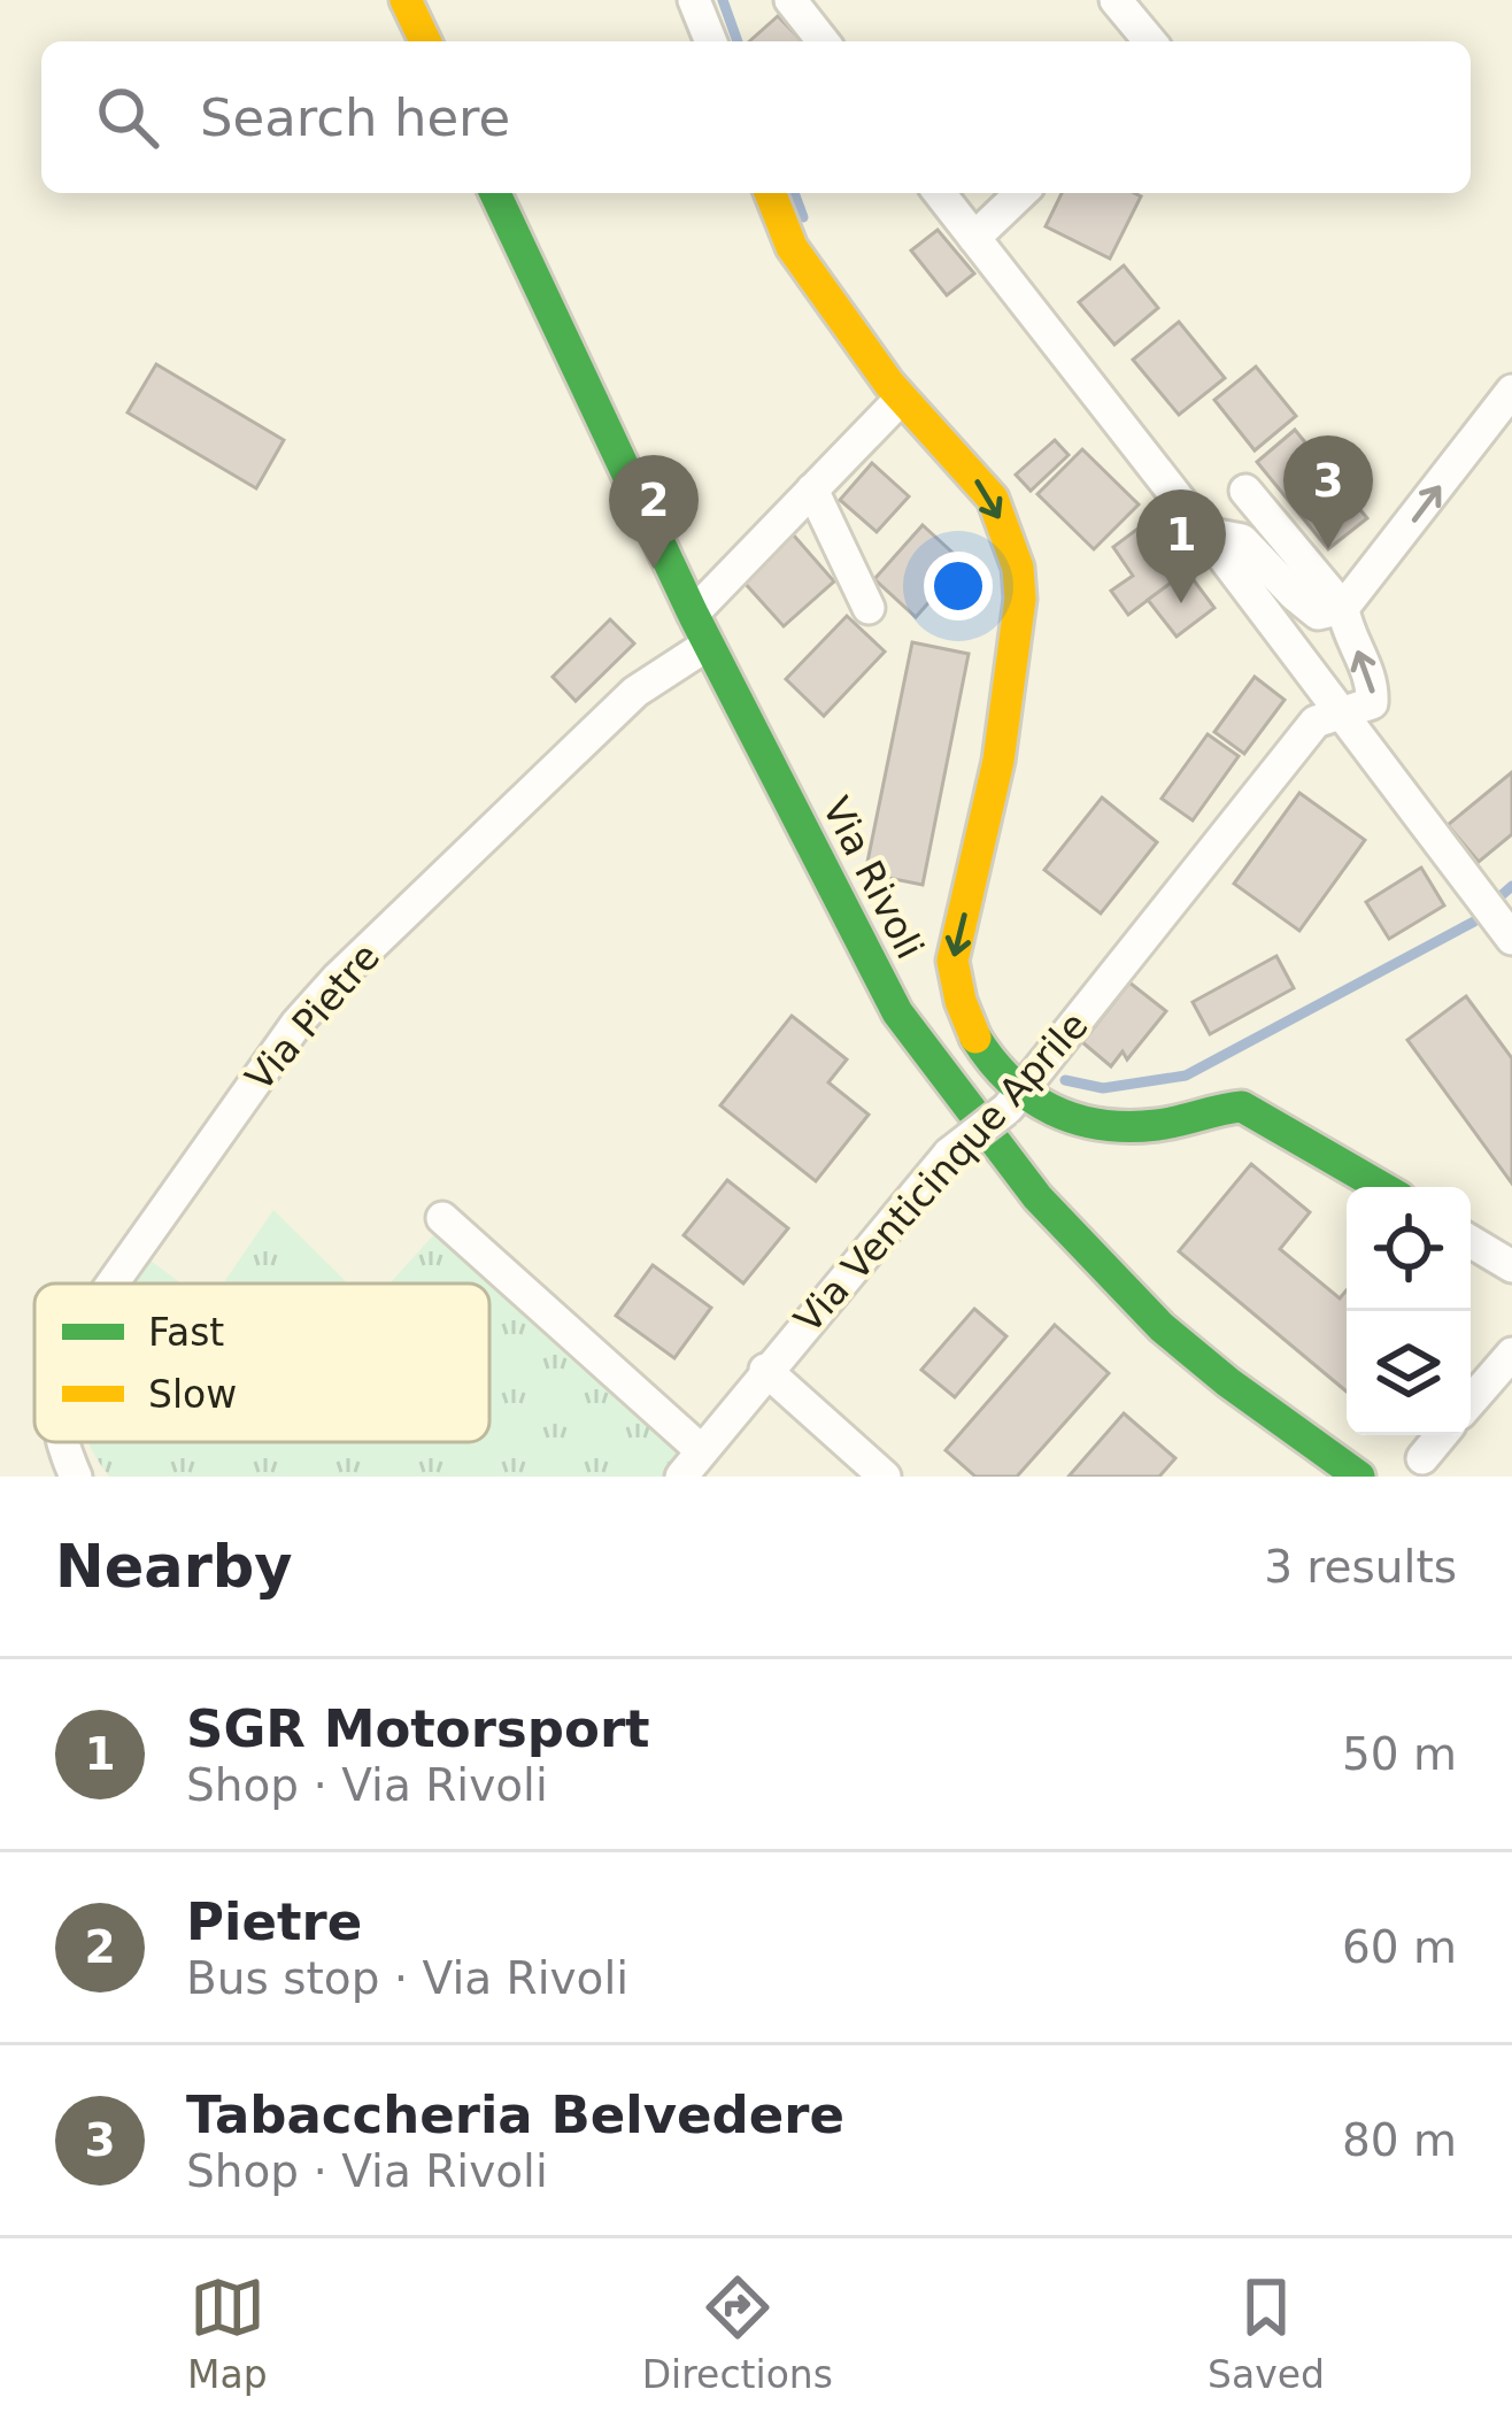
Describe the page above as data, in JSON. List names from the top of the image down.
{
  "streets": {
    "street": ["Via Rivoli", "Via Pietre", "Via Venticinque Aprile"]
  },
  "crossings": [
    ["Via Rivoli", "Via Pietre"]
  ],
  "legend": ["Fast", "Slow"],
  "page": {
    "search": "Search here",
    "pins": ["3", "2", "1"],
    "heading": ["Nearby", "3 results"],
    "list": [
      {
        "mark": "1",
        "name": "SGR Motorsport",
        "note": "Shop · Via Rivoli",
        "value": "50 m"
      },
      {
        "mark": "2",
        "name": "Pietre",
        "note": "Bus stop · Via Rivoli",
        "value": "60 m"
      },
      {
        "mark": "3",
        "name": "Tabaccheria Belvedere",
        "note": "Shop · Via Rivoli",
        "value": "80 m"
      }
    ],
    "nav": ["Map", "Directions", "Saved"]
  }
}
